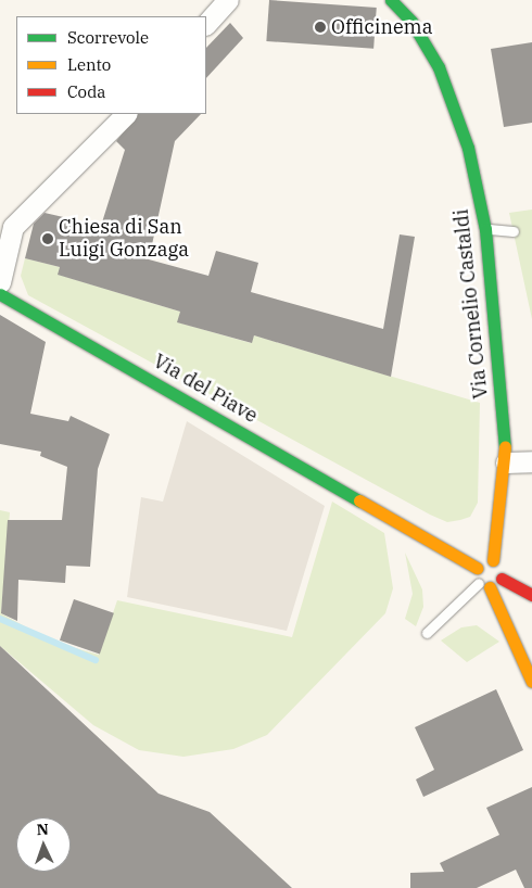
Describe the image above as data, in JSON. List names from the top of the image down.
{
  "streets": {
    "street": ["Via Cornelio Castaldi", "Via del Piave"]
  },
  "places": ["Officinema", "Chiesa di San Luigi Gonzaga"],
  "legend": ["Scorrevole", "Lento", "Coda"],
  "north": "top"
}
